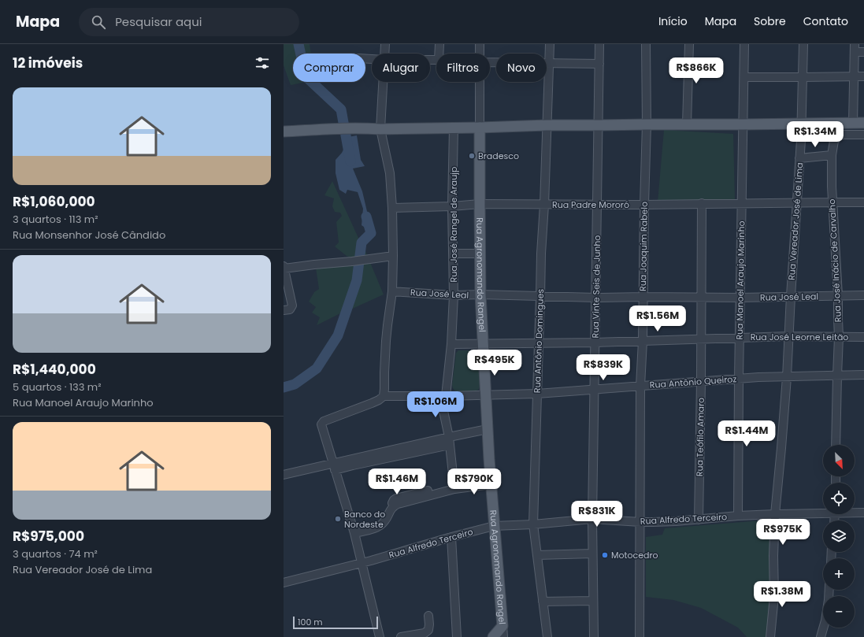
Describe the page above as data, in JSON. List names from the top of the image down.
{
  "streets": {
    "main road": ["Rua Agronomando Rangel"],
    "street": [
      "Rua Padre Mororó",
      "Rua Vereador José de Lima",
      "Rua José Rangel de Araujp",
      "Rua Joaquim Rabelo",
      "Rua José Inácio de Carvalho",
      "Rua Manoel Araujo Marinho",
      "Rua Vinte Seis de Junho",
      "Rua José Leal",
      "Rua José Leorne Leitão",
      "Rua Antônio Domingues",
      "Rua Antônio Queiroz",
      "Rua Teófilo Amaro",
      "Rua Alfredo Terceiro"
    ]
  },
  "crossings": [
    ["Rua Padre Mororó", "Rua Vereador José de Lima"],
    ["Rua Padre Mororó", "Rua José Rangel de Araujp"],
    ["Rua Padre Mororó", "Rua Joaquim Rabelo"],
    ["Rua Padre Mororó", "Rua José Inácio de Carvalho"],
    ["Rua Padre Mororó", "Rua Agronomando Rangel"],
    ["Rua Padre Mororó", "Rua Manoel Araujo Marinho"],
    ["Rua Padre Mororó", "Rua Vinte Seis de Junho"],
    ["Rua Padre Mororó", "Rua Antônio Domingues"],
    ["Rua Padre Mororó", "Rua Teófilo Amaro"],
    ["Rua Vereador José de Lima", "Rua José Leal"],
    ["Rua Vereador José de Lima", "Rua José Leorne Leitão"],
    ["Rua Vereador José de Lima", "Rua Antônio Queiroz"],
    ["Rua Vereador José de Lima", "Rua Alfredo Terceiro"],
    ["Rua José Rangel de Araujp", "Rua José Leal"],
    ["Rua José Rangel de Araujp", "Rua José Leorne Leitão"],
    ["Rua José Rangel de Araujp", "Rua Antônio Queiroz"],
    ["Rua Joaquim Rabelo", "Rua José Leal"],
    ["Rua Joaquim Rabelo", "Rua José Leorne Leitão"],
    ["Rua Joaquim Rabelo", "Rua Antônio Queiroz"],
    ["Rua Joaquim Rabelo", "Rua Alfredo Terceiro"],
    ["Rua José Inácio de Carvalho", "Rua José Leal"],
    ["Rua José Inácio de Carvalho", "Rua José Leorne Leitão"],
    ["Rua José Inácio de Carvalho", "Rua Antônio Queiroz"],
    ["Rua Agronomando Rangel", "Rua José Leal"],
    ["Rua Agronomando Rangel", "Rua José Leorne Leitão"],
    ["Rua Agronomando Rangel", "Rua Antônio Queiroz"],
    ["Rua Agronomando Rangel", "Rua Alfredo Terceiro"],
    ["Rua Manoel Araujo Marinho", "Rua José Leal"],
    ["Rua Manoel Araujo Marinho", "Rua José Leorne Leitão"],
    ["Rua Manoel Araujo Marinho", "Rua Antônio Queiroz"],
    ["Rua Manoel Araujo Marinho", "Rua Alfredo Terceiro"],
    ["Rua Vinte Seis de Junho", "Rua José Leal"],
    ["Rua Vinte Seis de Junho", "Rua José Leorne Leitão"],
    ["Rua Vinte Seis de Junho", "Rua Antônio Queiroz"],
    ["Rua Vinte Seis de Junho", "Rua Alfredo Terceiro"],
    ["Rua José Leal", "Rua Antônio Domingues"],
    ["Rua José Leal", "Rua Teófilo Amaro"],
    ["Rua José Leorne Leitão", "Rua Antônio Domingues"],
    ["Rua José Leorne Leitão", "Rua Teófilo Amaro"],
    ["Rua Antônio Domingues", "Rua Antônio Queiroz"],
    ["Rua Antônio Domingues", "Rua Alfredo Terceiro"],
    ["Rua Antônio Queiroz", "Rua Teófilo Amaro"],
    ["Rua Teófilo Amaro", "Rua Alfredo Terceiro"]
  ],
  "places": ["Bradesco", "Banco do Nordeste", "Motocedro"],
  "scale_bar": "100 m",
  "north": "bottom right",
  "page": {
    "header": "Mapa",
    "search": "Pesquisar aqui",
    "nav": [
      "Início",
      "Mapa",
      "Sobre",
      "Contato"
    ],
    "heading": "12 imóveis",
    "chip": [
      "Comprar",
      "Alugar",
      "Filtros",
      "Novo"
    ],
    "price": [
      "R$866K",
      "R$1.34M",
      "R$1.56M",
      "R$495K",
      "R$839K",
      "R$1.06M",
      "R$1.44M",
      "R$1.46M",
      "R$790K",
      "R$831K",
      "R$975K",
      "R$1.38M"
    ],
    "list": [
      {
        "name": "R$1,060,000",
        "note": "3 quartos · 113 m² · Rua Monsenhor José Cândido"
      },
      {
        "name": "R$1,440,000",
        "note": "5 quartos · 133 m² · Rua Manoel Araujo Marinho"
      },
      {
        "name": "R$975,000",
        "note": "3 quartos · 74 m² · Rua Vereador José de Lima"
      }
    ],
    "map_buttons": ["+", "−"],
    "scale": "100 m"
  }
}
